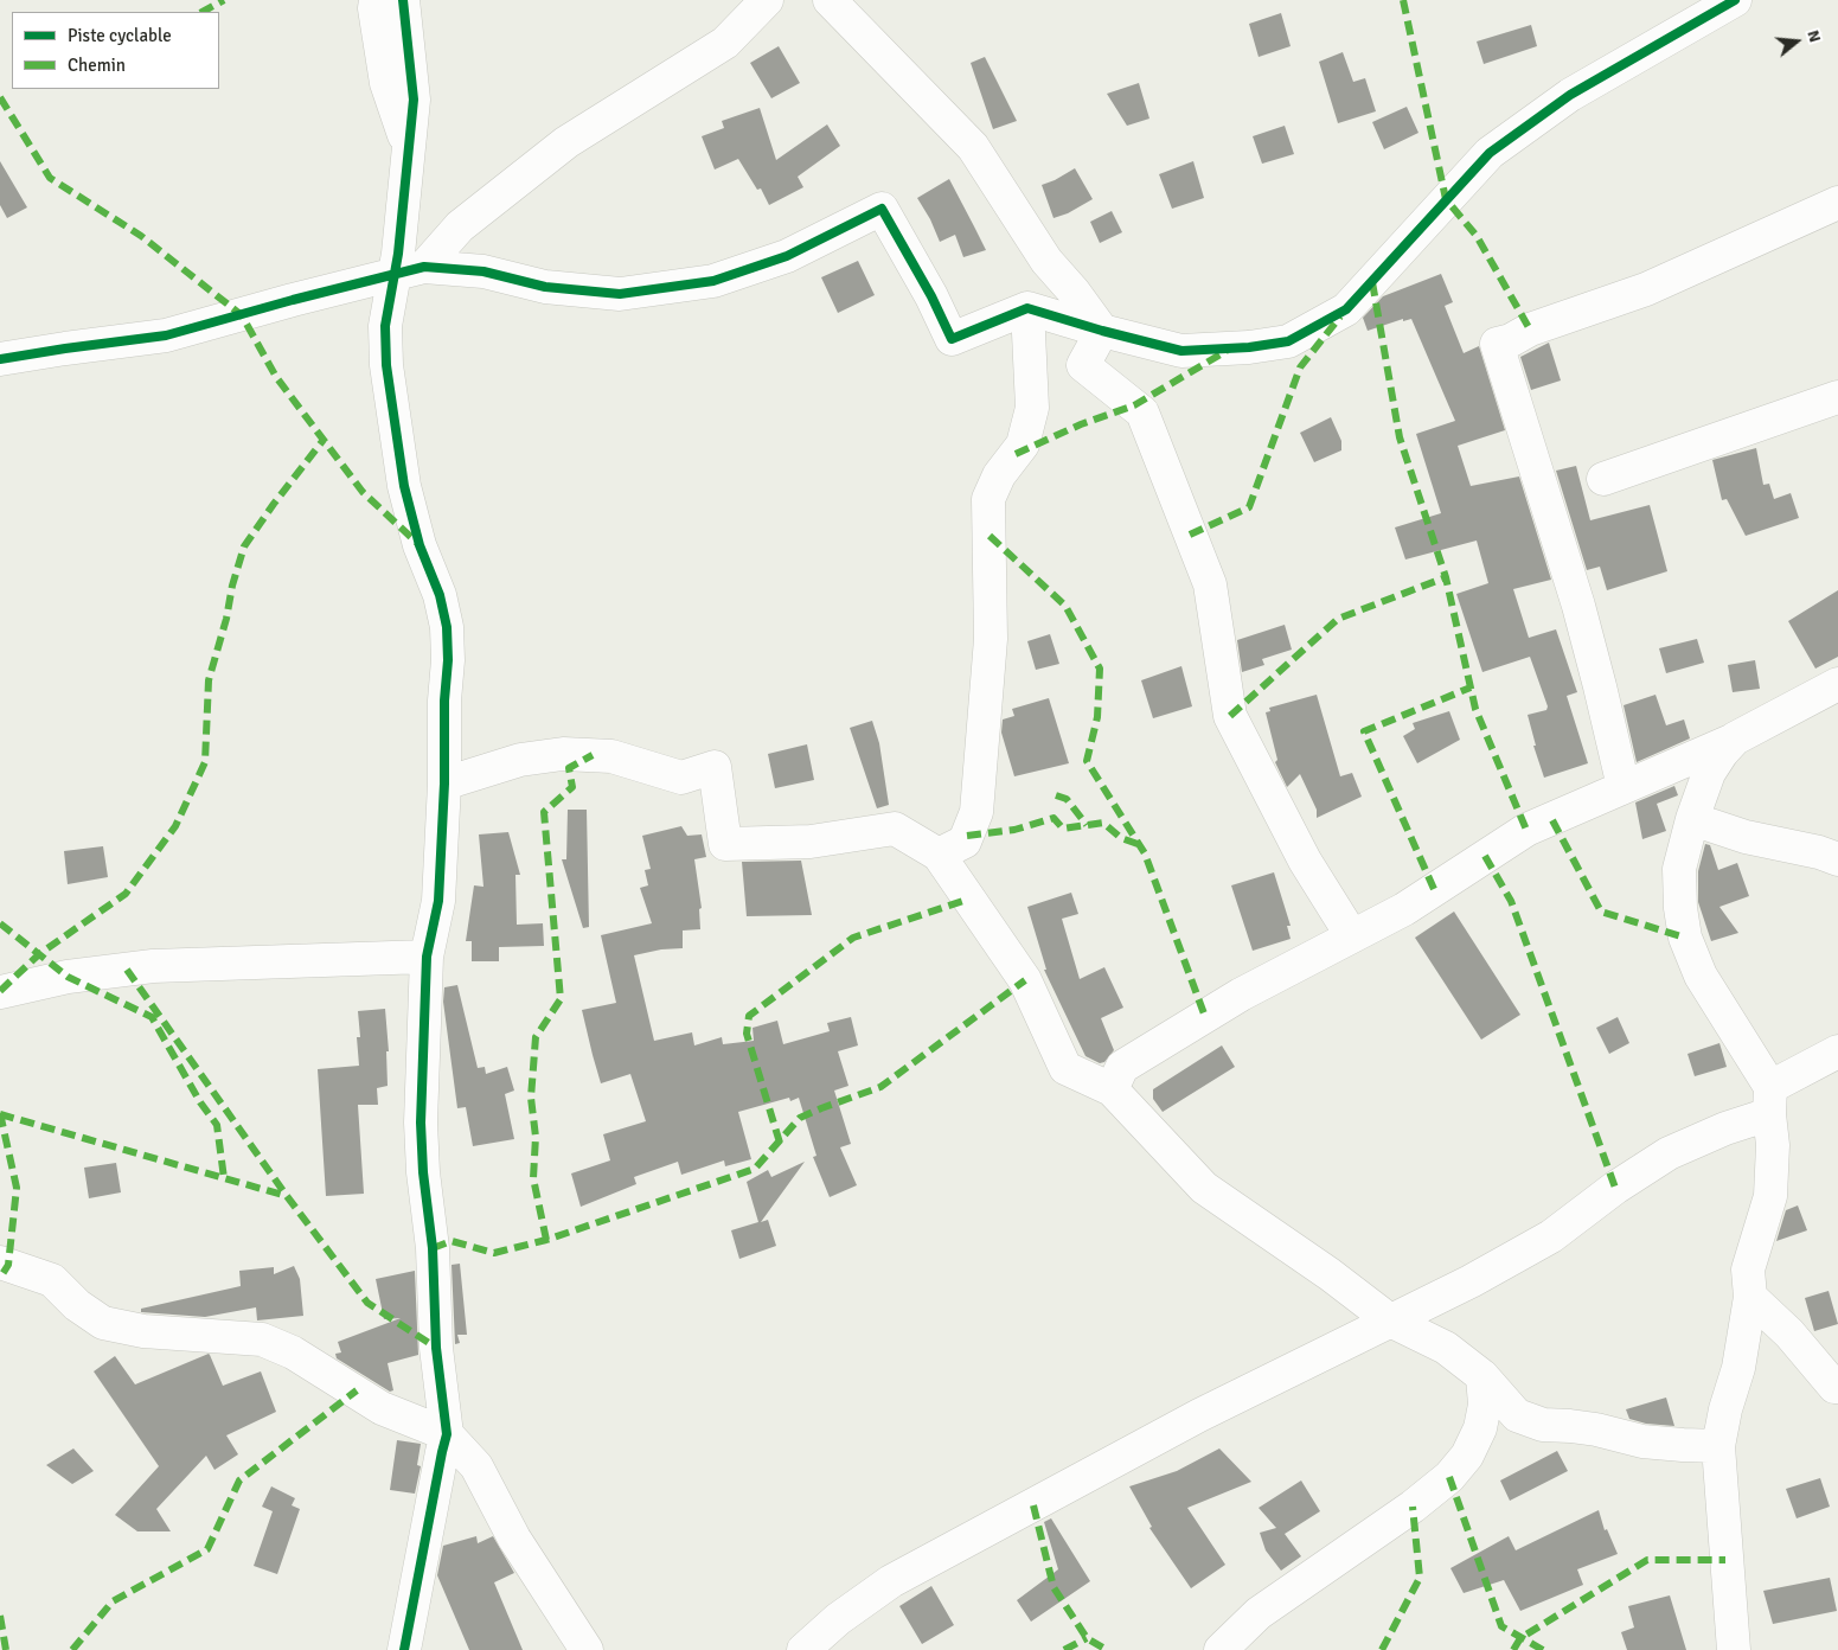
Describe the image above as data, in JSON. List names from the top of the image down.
{
  "legend": ["Piste cyclable", "Chemin"],
  "north": "right"
}
